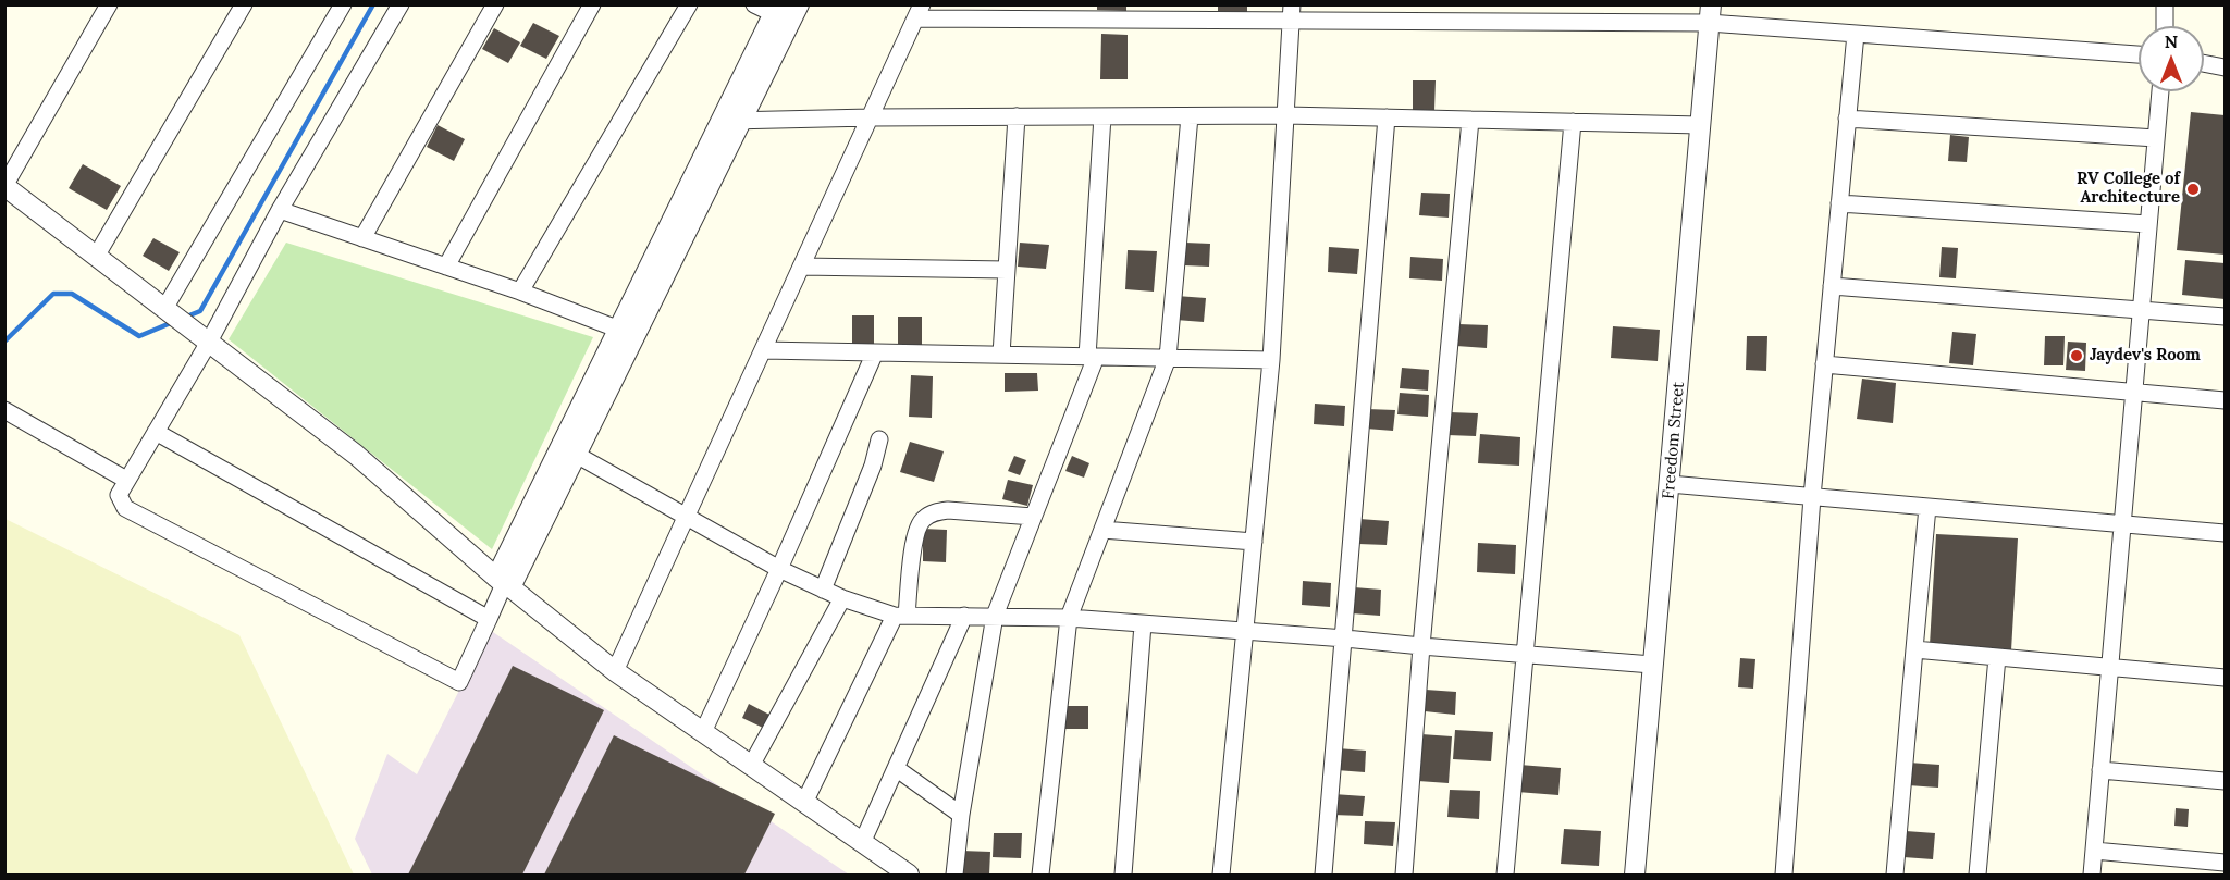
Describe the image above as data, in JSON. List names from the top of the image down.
{
  "streets": {
    "street": ["Freedom Street"]
  },
  "places": ["RV College of Architecture", "Jaydev's Room"],
  "north": "top"
}
